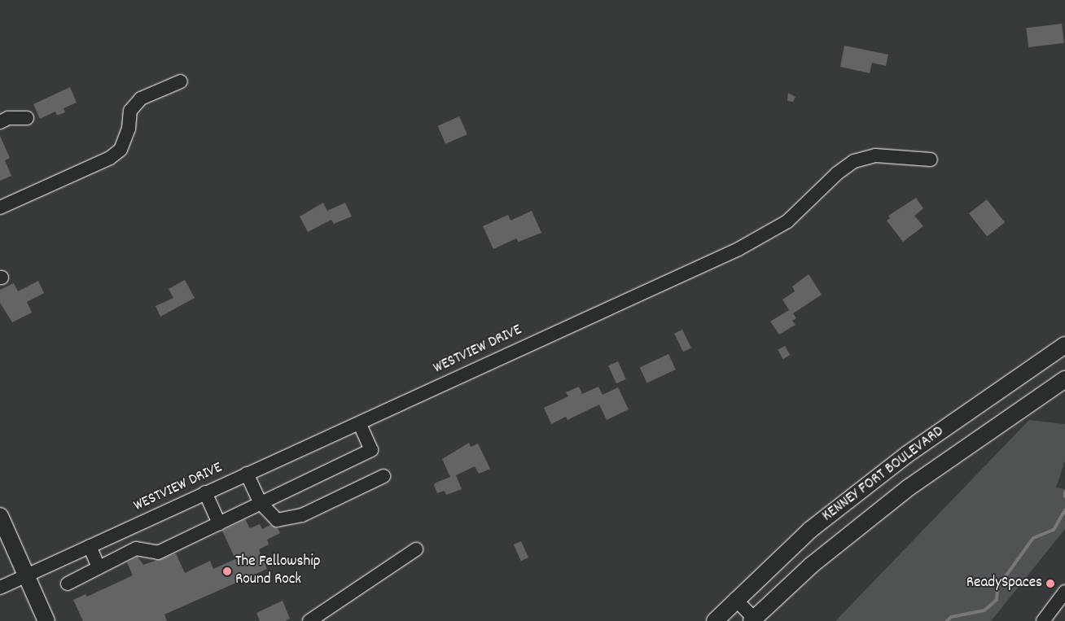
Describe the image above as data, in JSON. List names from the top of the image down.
{
  "streets": {
    "main road": ["KENNEY FORT BOULEVARD"],
    "street": ["WESTVIEW DRIVE"]
  },
  "places": ["The Fellowship Round Rock", "ReadySpaces"]
}
